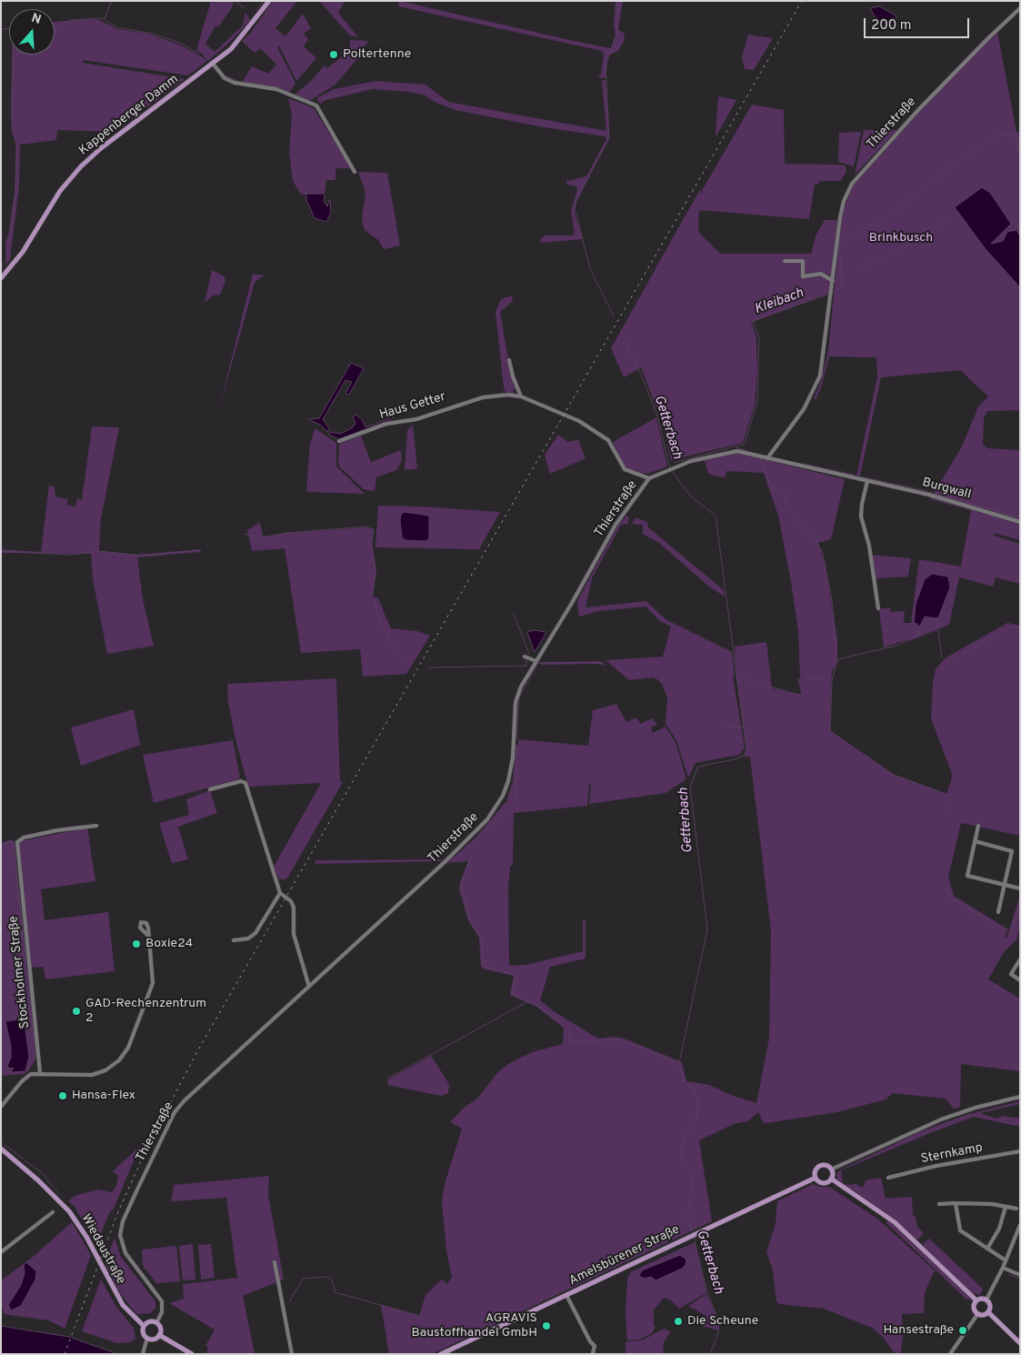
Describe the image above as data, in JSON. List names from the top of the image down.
{
  "streets": {
    "main road": ["Kappenberger Damm", "Wiedaustraße", "Amelsbürener Straße"],
    "street": [
      "Thierstraße",
      "Haus Getter",
      "Burgwall",
      "Stockholmer Straße",
      "Sternkamp"
    ]
  },
  "crossings": [
    ["Thierstraße", "Haus Getter"],
    ["Thierstraße", "Burgwall"],
    ["Thierstraße", "Wiedaustraße"]
  ],
  "water": ["Kleibach", "Getterbach"],
  "parks": ["Brinkbusch"],
  "places": [
    "Poltertenne",
    "Boxie24",
    "GAD-Rechenzentrum 2",
    "Hansa-Flex",
    "Die Scheune",
    "AGRAVIS Baustoffhandel GmbH",
    "Hansestraße"
  ],
  "scale_bar": "200 m",
  "north": "top"
}
